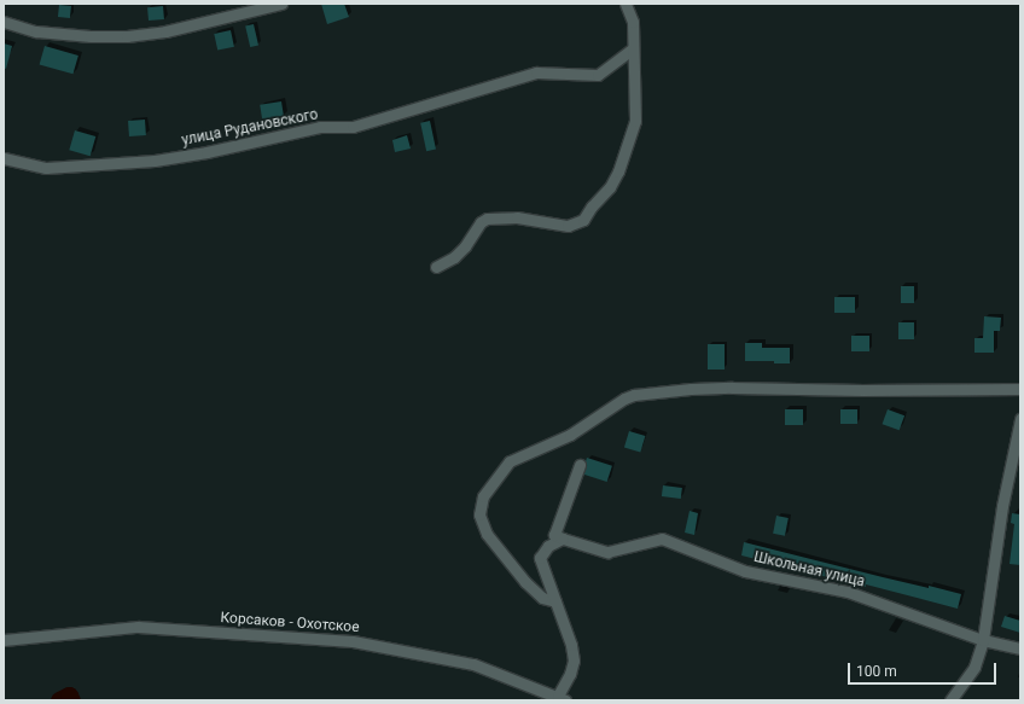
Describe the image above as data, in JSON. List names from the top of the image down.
{
  "streets": {
    "street": ["улица Рудановского", "Школьная улица", "Корсаков - Охотское"]
  },
  "scale_bar": "100 m"
}
